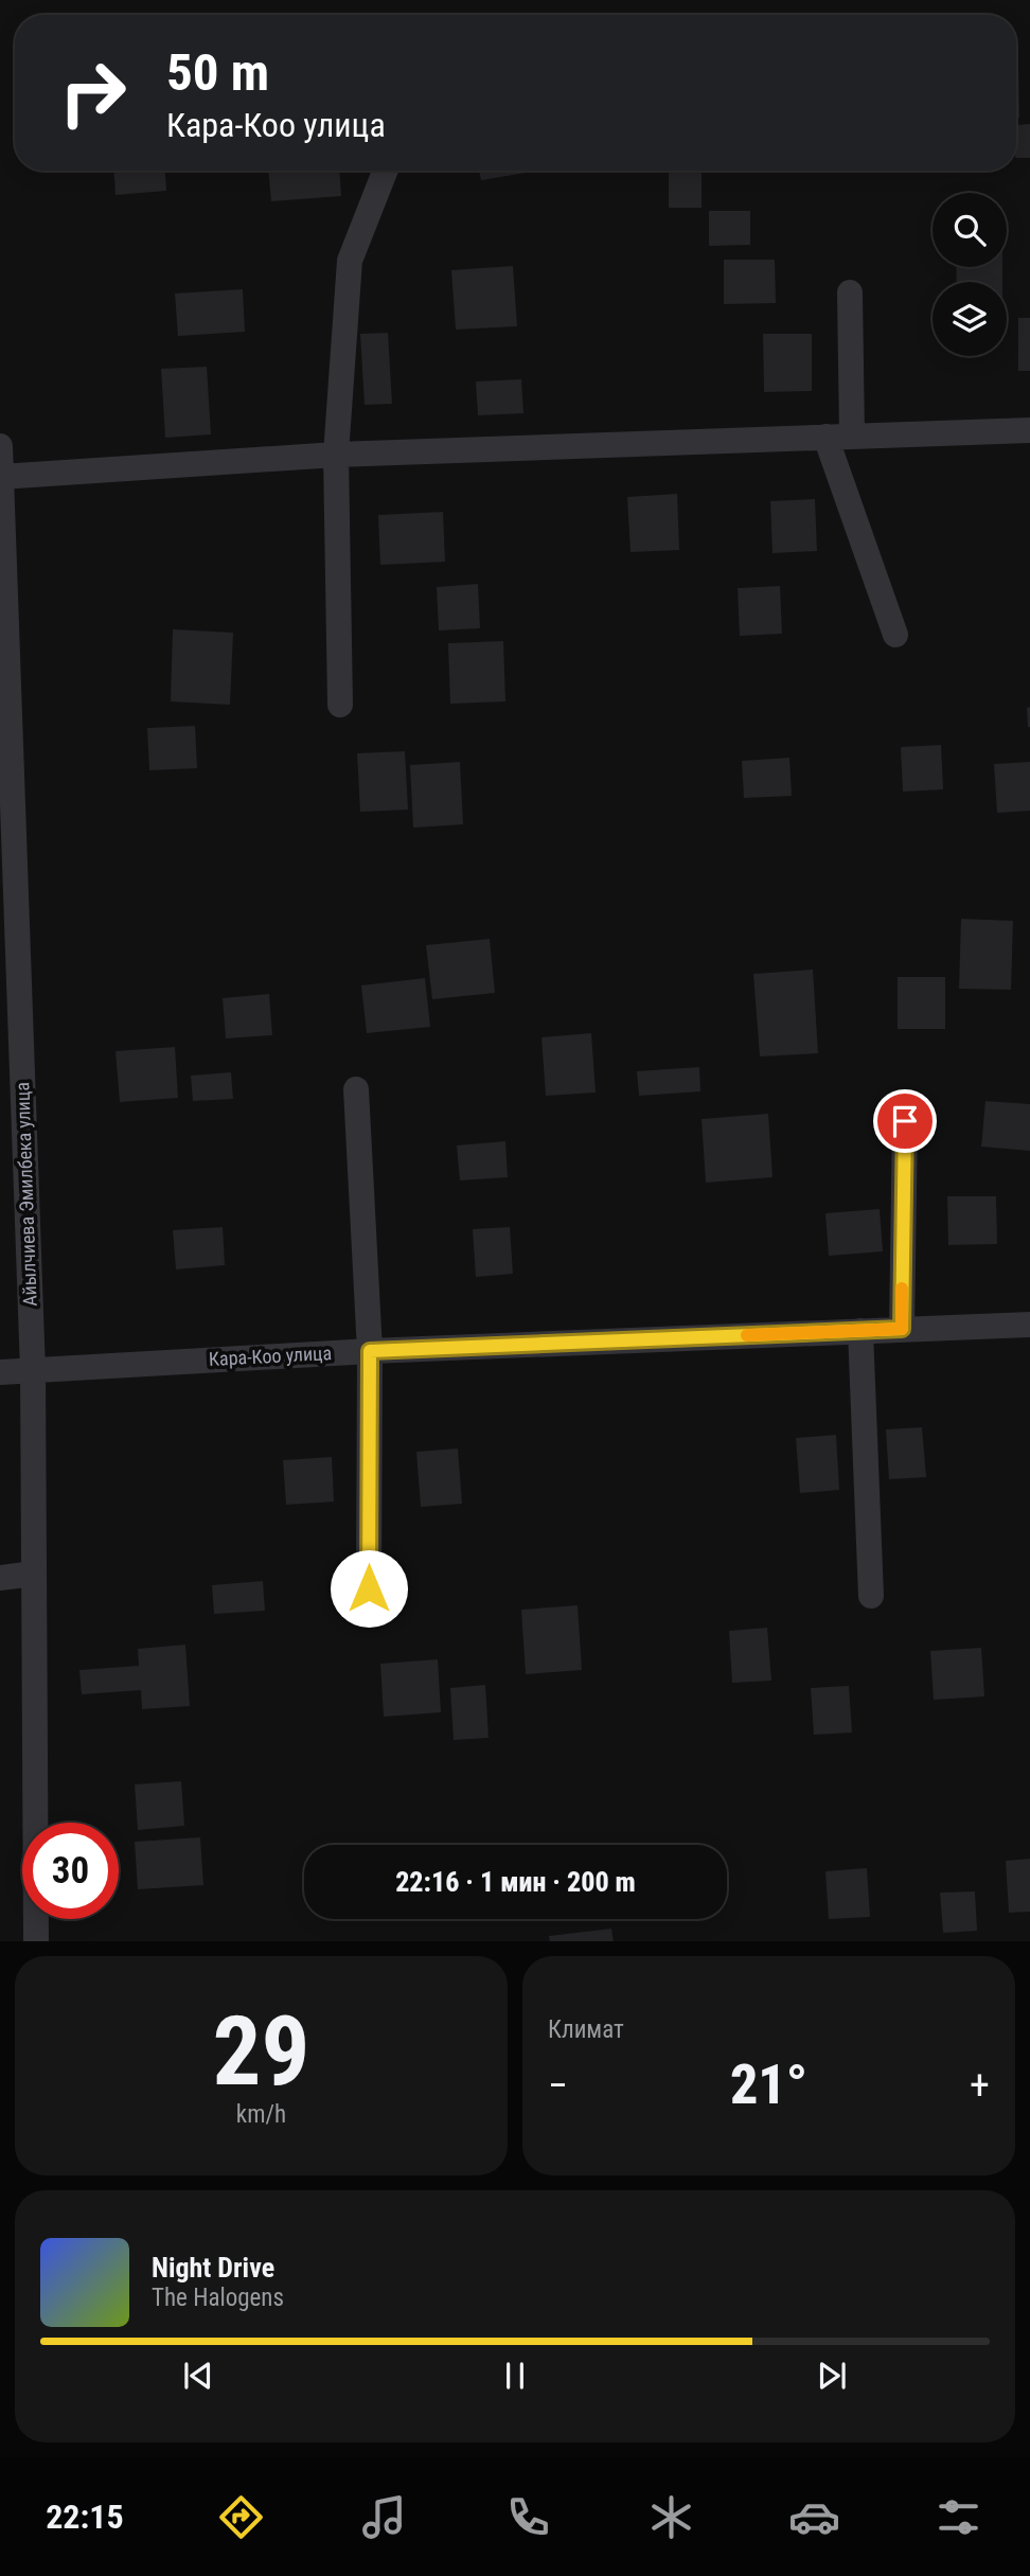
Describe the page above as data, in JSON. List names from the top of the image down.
{
  "streets": {
    "street": ["Айылчиева Эмилбека улица", "Кара-Коо улица"]
  },
  "crossings": [
    ["Айылчиева Эмилбека улица", "Кара-Коо улица"]
  ],
  "page": {
    "turn": ["50 m", "Кара-Коо улица"],
    "limit": "30",
    "trip": "22:16 · 1 мин · 200 m",
    "tile": [
      ["29", "km/h"],
      "Климат"
    ],
    "heat": ["−", "21°", "+"],
    "song": ["Night Drive", "The Halogens"],
    "tabs": "22:15"
  }
}
